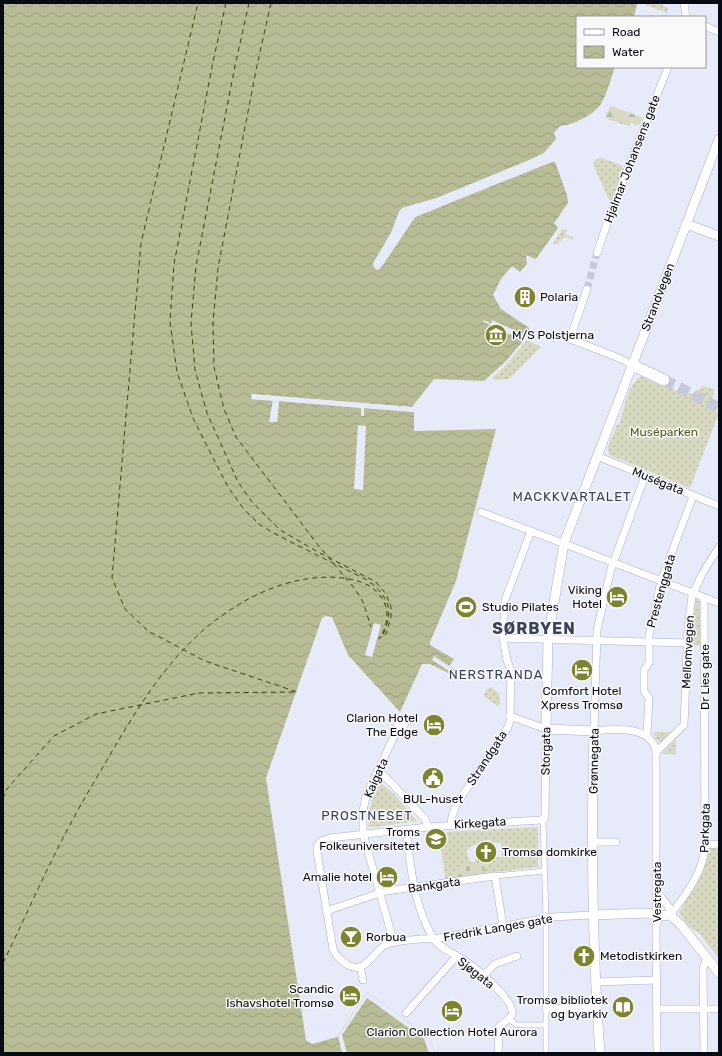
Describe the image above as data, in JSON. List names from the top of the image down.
{
  "streets": {
    "street": [
      "Hjalmar Johansens gate",
      "Strandvegen",
      "Muségata",
      "Prestenggata",
      "Mellomvegen",
      "Dr Lies gate",
      "Storgata",
      "Strandgata",
      "Grønnegata",
      "Kaigata",
      "Kirkegata",
      "Parkgata",
      "Bankgata",
      "Vestregata",
      "Fredrik Langes gate",
      "Sjøgata"
    ]
  },
  "crossings": [
    ["Strandvegen", "Muségata"],
    ["Strandvegen", "Storgata"],
    ["Muségata", "Prestenggata"],
    ["Muségata", "Storgata"],
    ["Muségata", "Grønnegata"],
    ["Prestenggata", "Vestregata"],
    ["Mellomvegen", "Vestregata"],
    ["Dr Lies gate", "Parkgata"],
    ["Storgata", "Kirkegata"],
    ["Storgata", "Bankgata"],
    ["Storgata", "Fredrik Langes gate"],
    ["Strandgata", "Kirkegata"],
    ["Grønnegata", "Fredrik Langes gate"],
    ["Kaigata", "Kirkegata"],
    ["Kaigata", "Bankgata"],
    ["Kaigata", "Fredrik Langes gate"],
    ["Kirkegata", "Bankgata"],
    ["Kirkegata", "Sjøgata"],
    ["Parkgata", "Fredrik Langes gate"],
    ["Bankgata", "Sjøgata"],
    ["Vestregata", "Fredrik Langes gate"],
    ["Fredrik Langes gate", "Sjøgata"]
  ],
  "districts": [
    "MACKKVARTALET",
    "SØRBYEN",
    "NERSTRANDA",
    "PROSTNESET"
  ],
  "parks": ["Muséparken"],
  "places": {
    "building": ["Polaria"],
    "museum": ["M/S Polstjerna"],
    "hotel": [
      "Viking Hotel",
      "Comfort Hotel Xpress Tromsø",
      "Clarion Hotel The Edge",
      "Amalie hotel",
      "Scandic Ishavshotel Tromsø",
      "Clarion Collection Hotel Aurora"
    ],
    "sports": ["Studio Pilates"],
    "public building": ["BUL-huset"],
    "school or university": ["Troms Folkeuniversitetet"],
    "church": ["Tromsø domkirke", "Metodistkirken"],
    "bar": ["Rorbua"],
    "library": ["Tromsø bibliotek og byarkiv"]
  },
  "legend": ["Road", "Water"]
}
